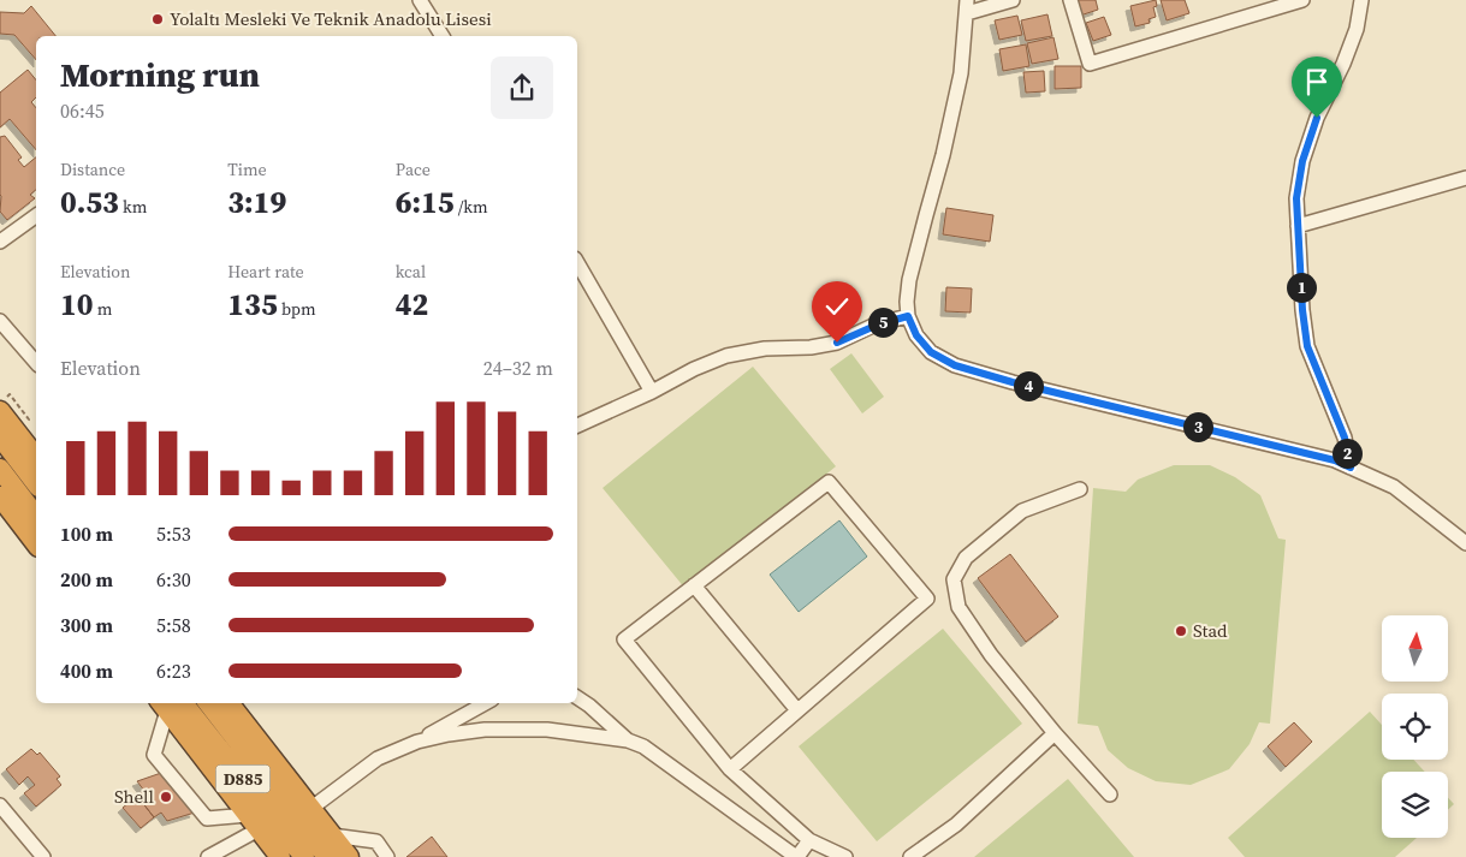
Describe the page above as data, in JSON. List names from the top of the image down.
{
  "streets": {
    "highway": ["D885"]
  },
  "places": ["Yolaltı Mesleki Ve Teknik Anadolu Lisesi", "Stad", "Shell"],
  "north": "top",
  "page": {
    "heading": ["Morning run", "06:45"],
    "stats": [
      ["Distance", "0.53 km"],
      ["Time", "3:19"],
      ["Pace", "6:15 /km"],
      ["Elevation", "10 m"],
      ["Heart rate", "135 bpm"],
      ["kcal", "42"]
    ],
    "pins": [
      "1",
      "5",
      "4",
      "3",
      "2"
    ],
    "chart": ["Elevation", "24–32 m"],
    "list": [
      {
        "name": "100 m",
        "note": "5:53"
      },
      {
        "name": "200 m",
        "note": "6:30"
      },
      {
        "name": "300 m",
        "note": "5:58"
      },
      {
        "name": "400 m",
        "note": "6:23"
      }
    ]
  }
}
